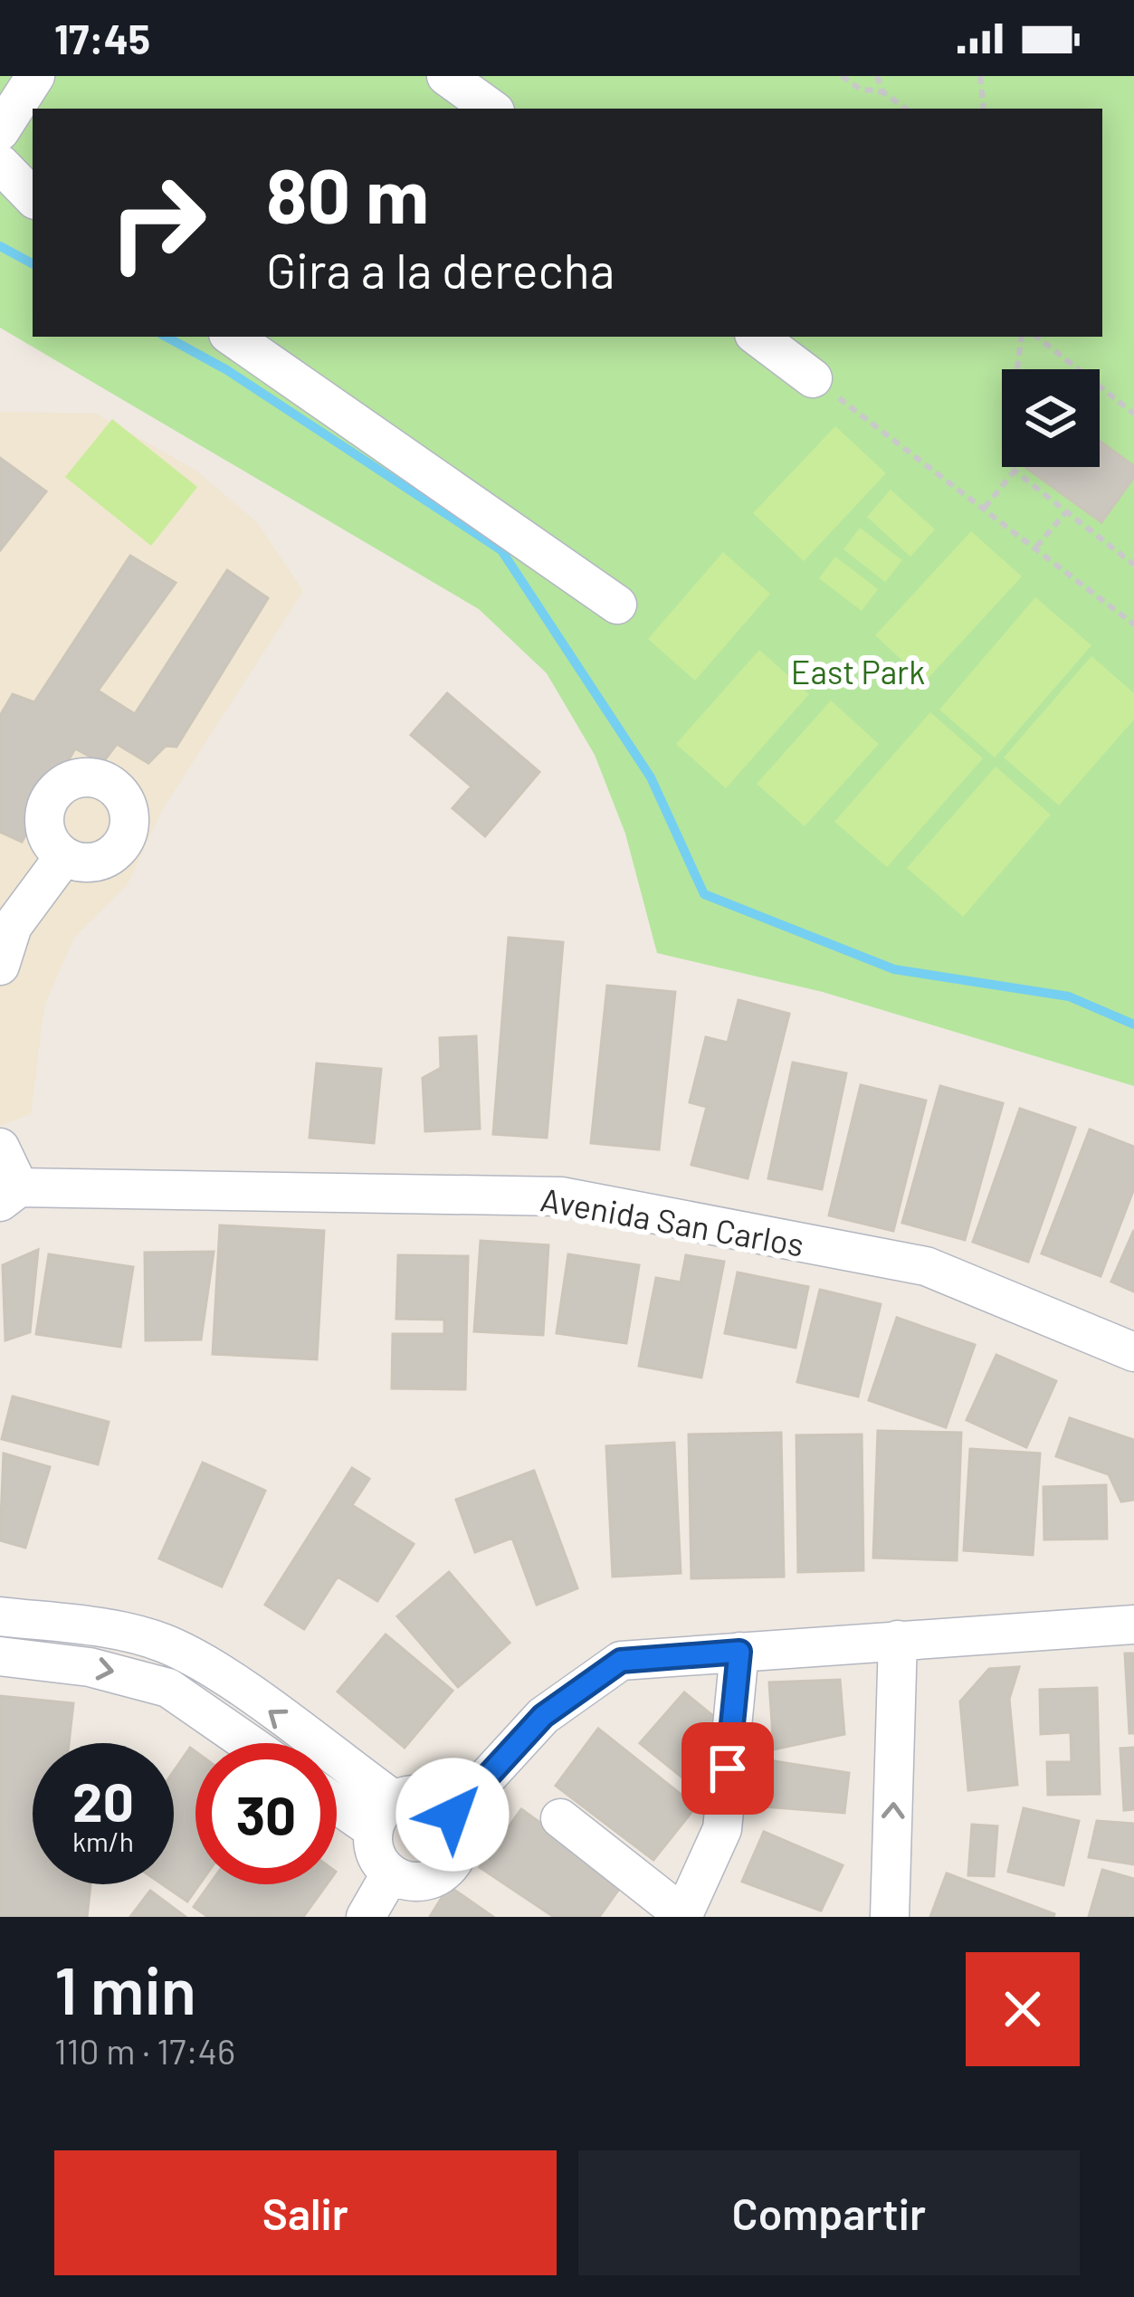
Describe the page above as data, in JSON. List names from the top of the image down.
{
  "streets": {
    "street": ["Avenida San Carlos"]
  },
  "parks": ["East Park"],
  "page": {
    "status": "17:45",
    "turn": ["80 m", "Gira a la derecha"],
    "speed": "20 km/h",
    "limit": "30",
    "heading": ["1 min", "110 m · 17:46"],
    "buttons": ["Salir", "Compartir"]
  }
}
